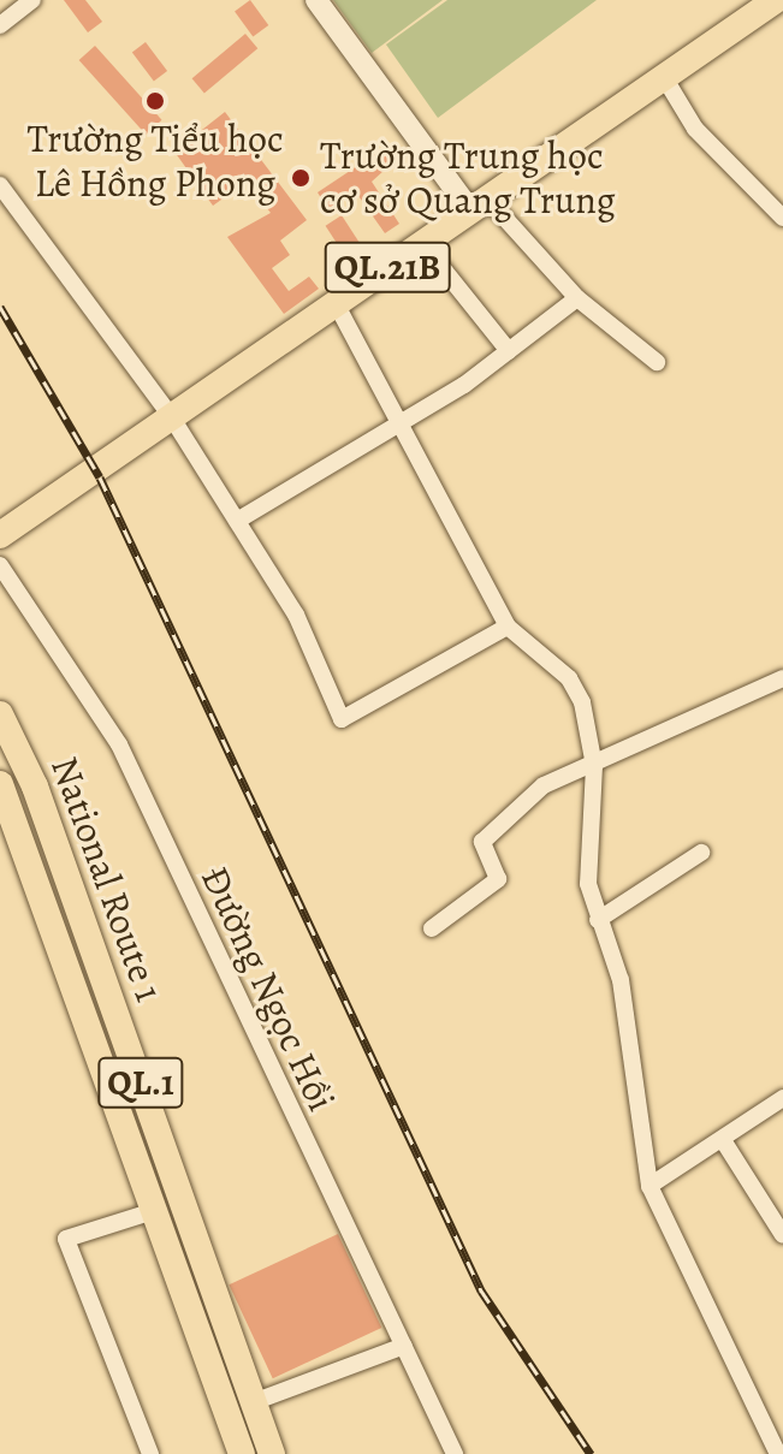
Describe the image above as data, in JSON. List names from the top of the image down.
{
  "streets": {
    "main road": ["QL.21B", "National Route 1", "QL.1"],
    "street": ["Đường Ngọc Hồi"]
  },
  "places": ["Trường Tiểu học Lê Hồng Phong", "Trường Trung học cơ sở Quang Trung"]
}
